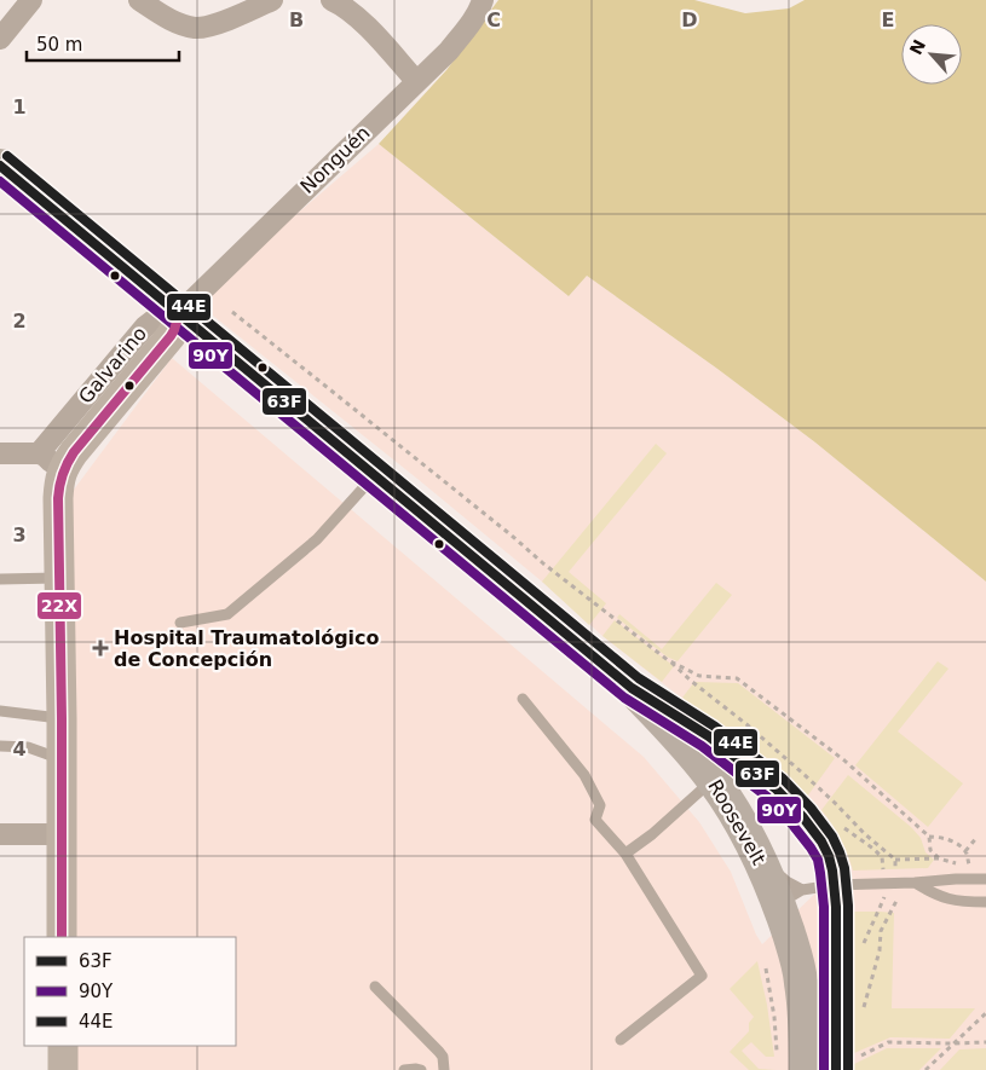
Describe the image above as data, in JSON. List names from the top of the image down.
{
  "streets": {
    "main road": ["Galvarino", "Roosevelt"],
    "street": ["Nonguén"]
  },
  "crossings": [
    ["Nonguén", "Galvarino"],
    ["Nonguén", "Roosevelt"],
    ["Galvarino", "Roosevelt"]
  ],
  "places": {
    "health": ["Hospital Traumatológico de Concepción"]
  },
  "lines": [
    "transit line 44E",
    "transit line 63F",
    "transit line 90Y",
    "transit line 22X"
  ],
  "legend": ["63F", "90Y", "44E"],
  "scale_bar": "50 m",
  "north": "top left",
  "grid": {
    "columns": [
      "B",
      "C",
      "D",
      "E"
    ],
    "rows": [
      "1",
      "2",
      "3",
      "4"
    ]
  }
}
